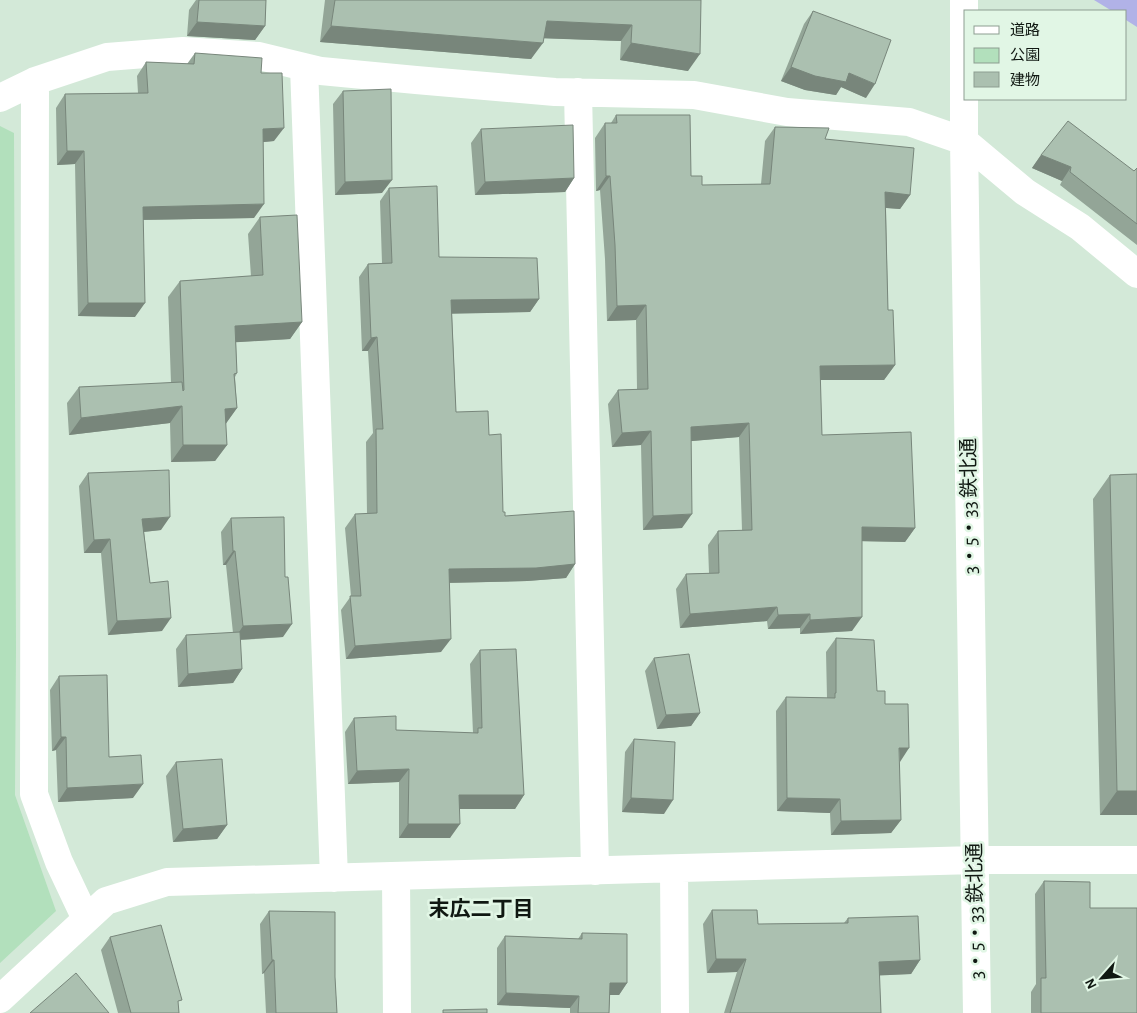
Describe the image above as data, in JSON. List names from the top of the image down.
{
  "streets": {
    "street": ["3・5・33 鉄北通"]
  },
  "districts": ["末広二丁目"],
  "legend": ["道路", "公園", "建物"],
  "north": "bottom left"
}
